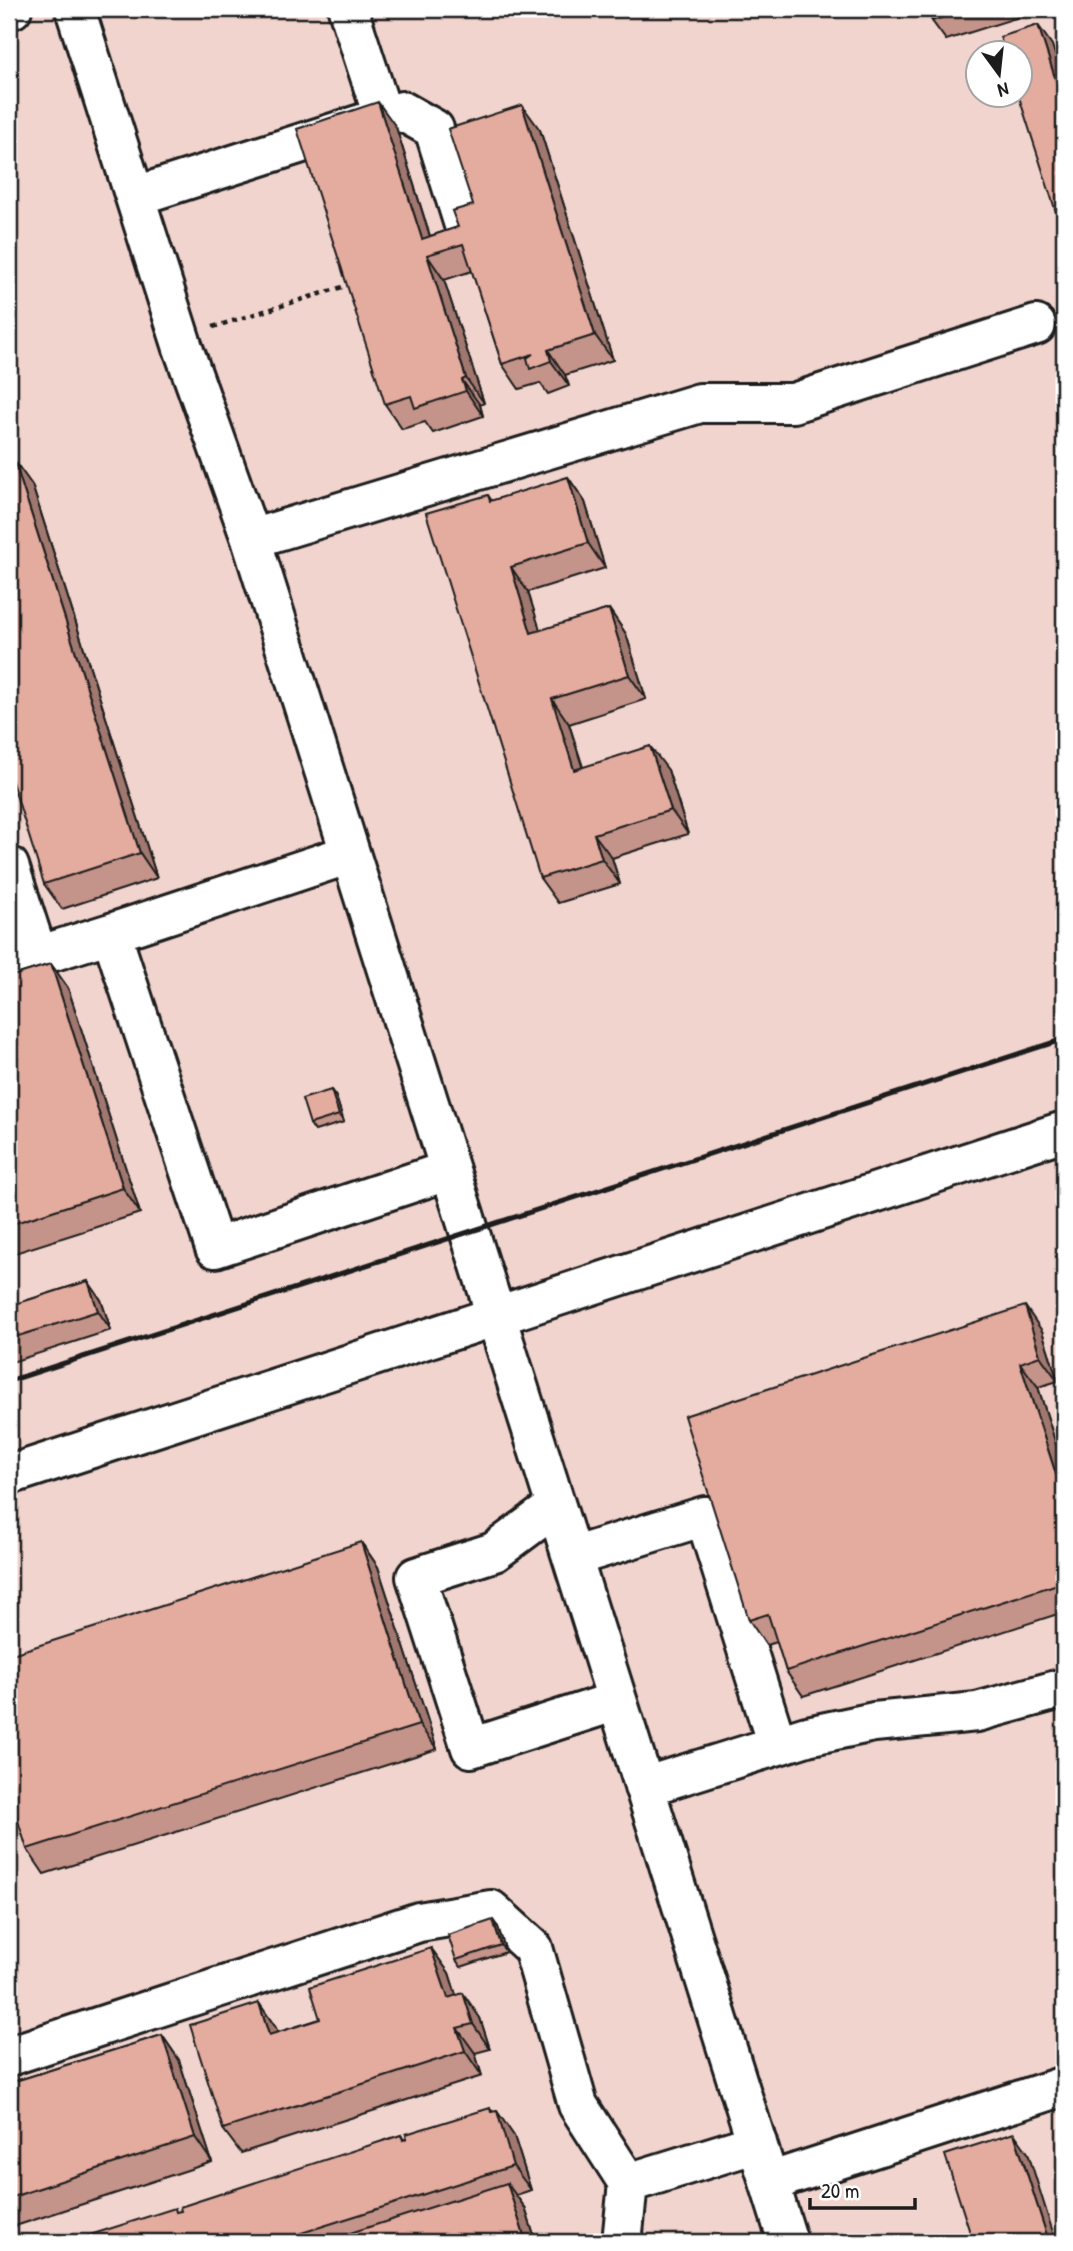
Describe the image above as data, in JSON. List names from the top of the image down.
{
  "scale_bar": "20 m",
  "north": "bottom"
}
